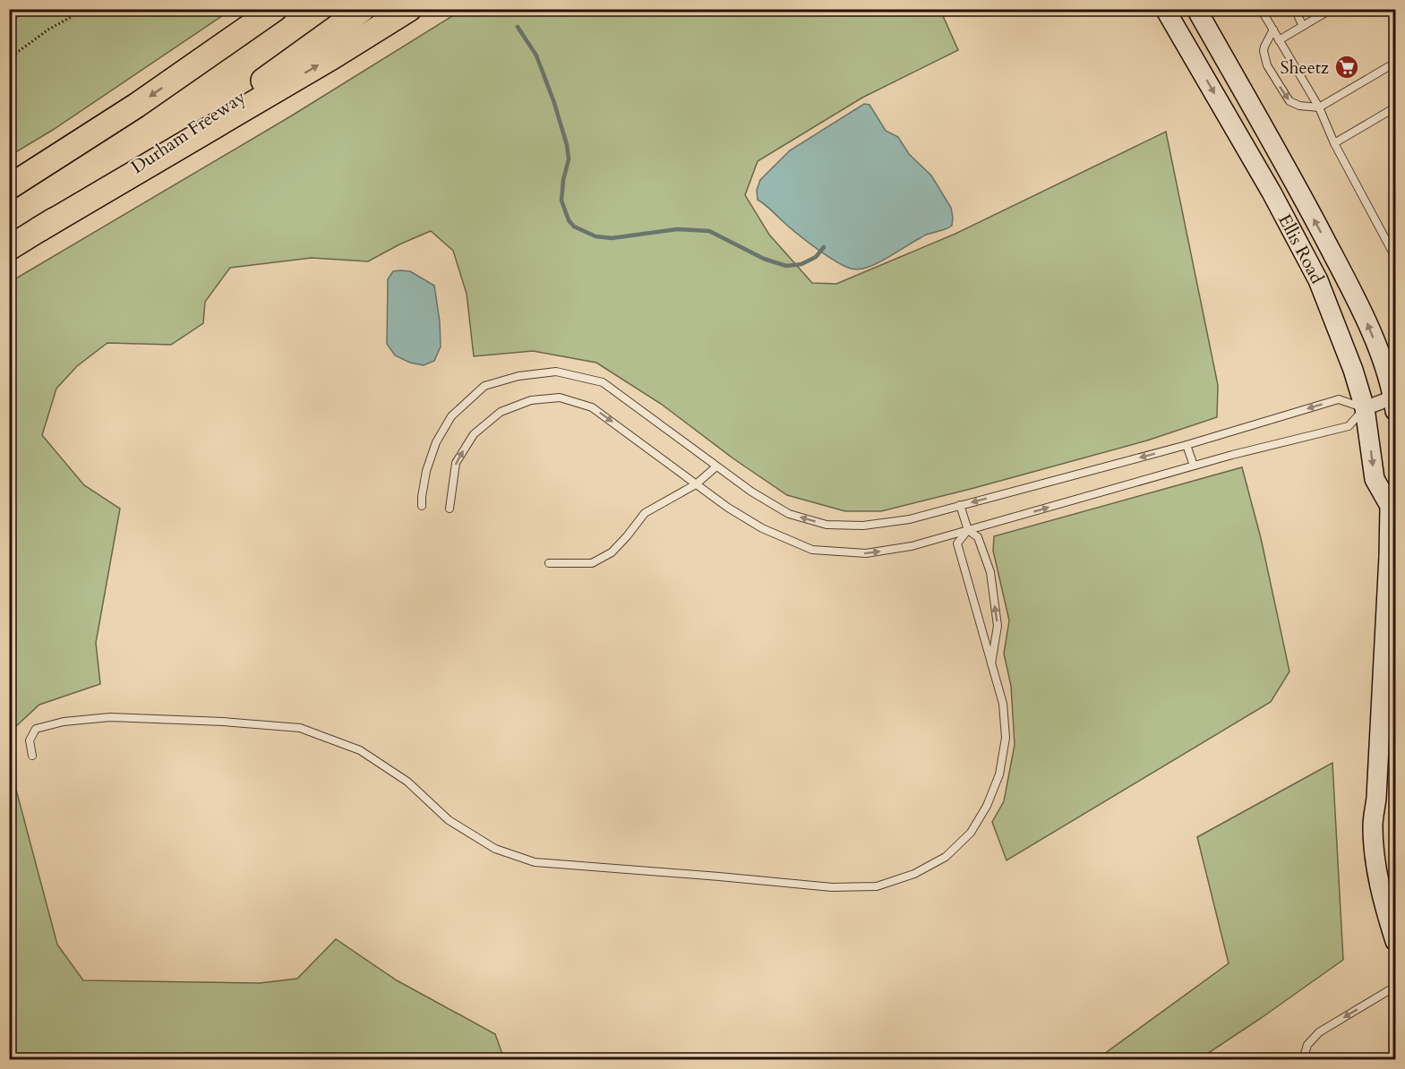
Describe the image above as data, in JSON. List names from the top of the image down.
{
  "streets": {
    "highway": ["Durham Freeway"],
    "main road": ["Ellis Road"]
  },
  "places": {
    "supermarket": ["Sheetz"]
  }
}
